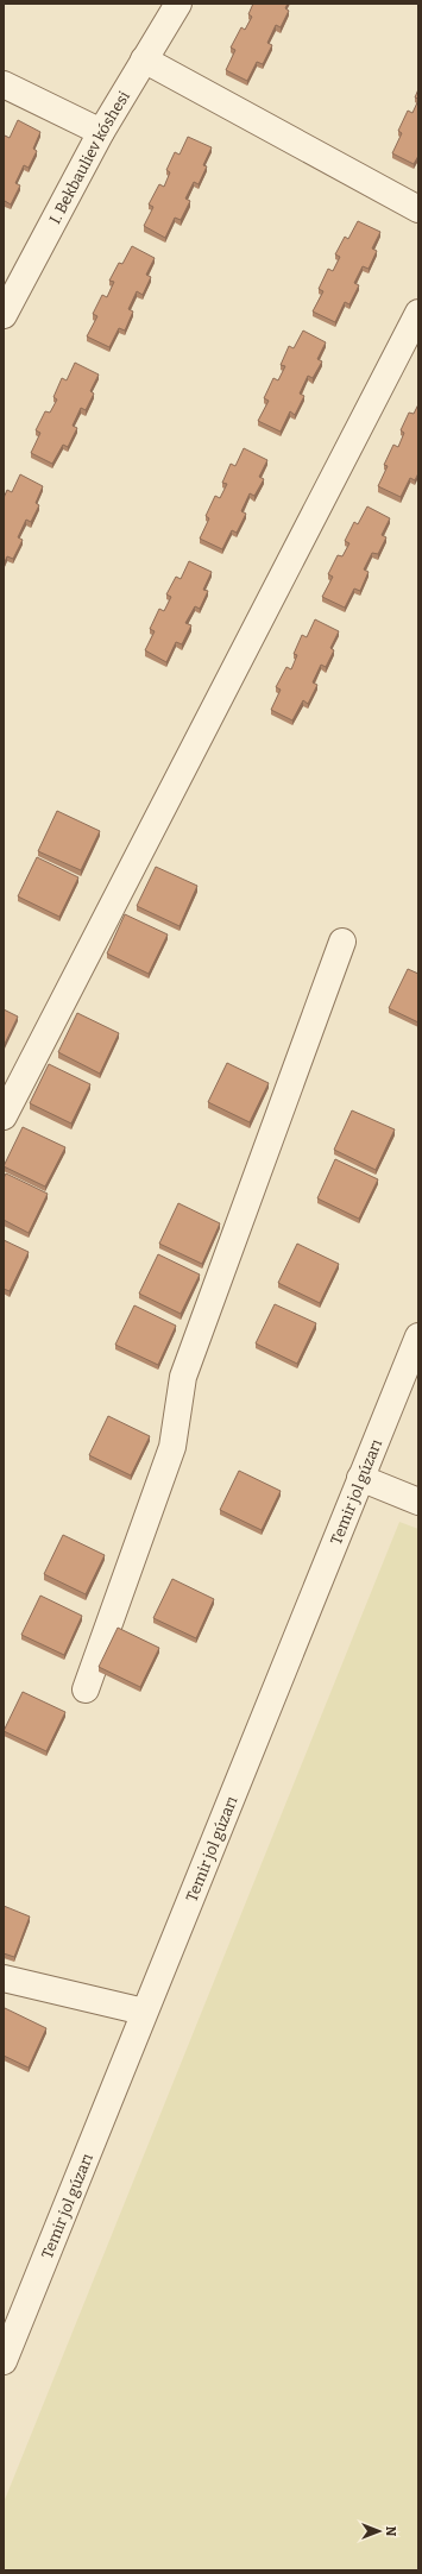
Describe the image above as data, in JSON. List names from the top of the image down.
{
  "streets": {
    "street": ["I. Bekbauliev kóshesi", "Temir jol gúzarı"]
  },
  "north": "right"
}
